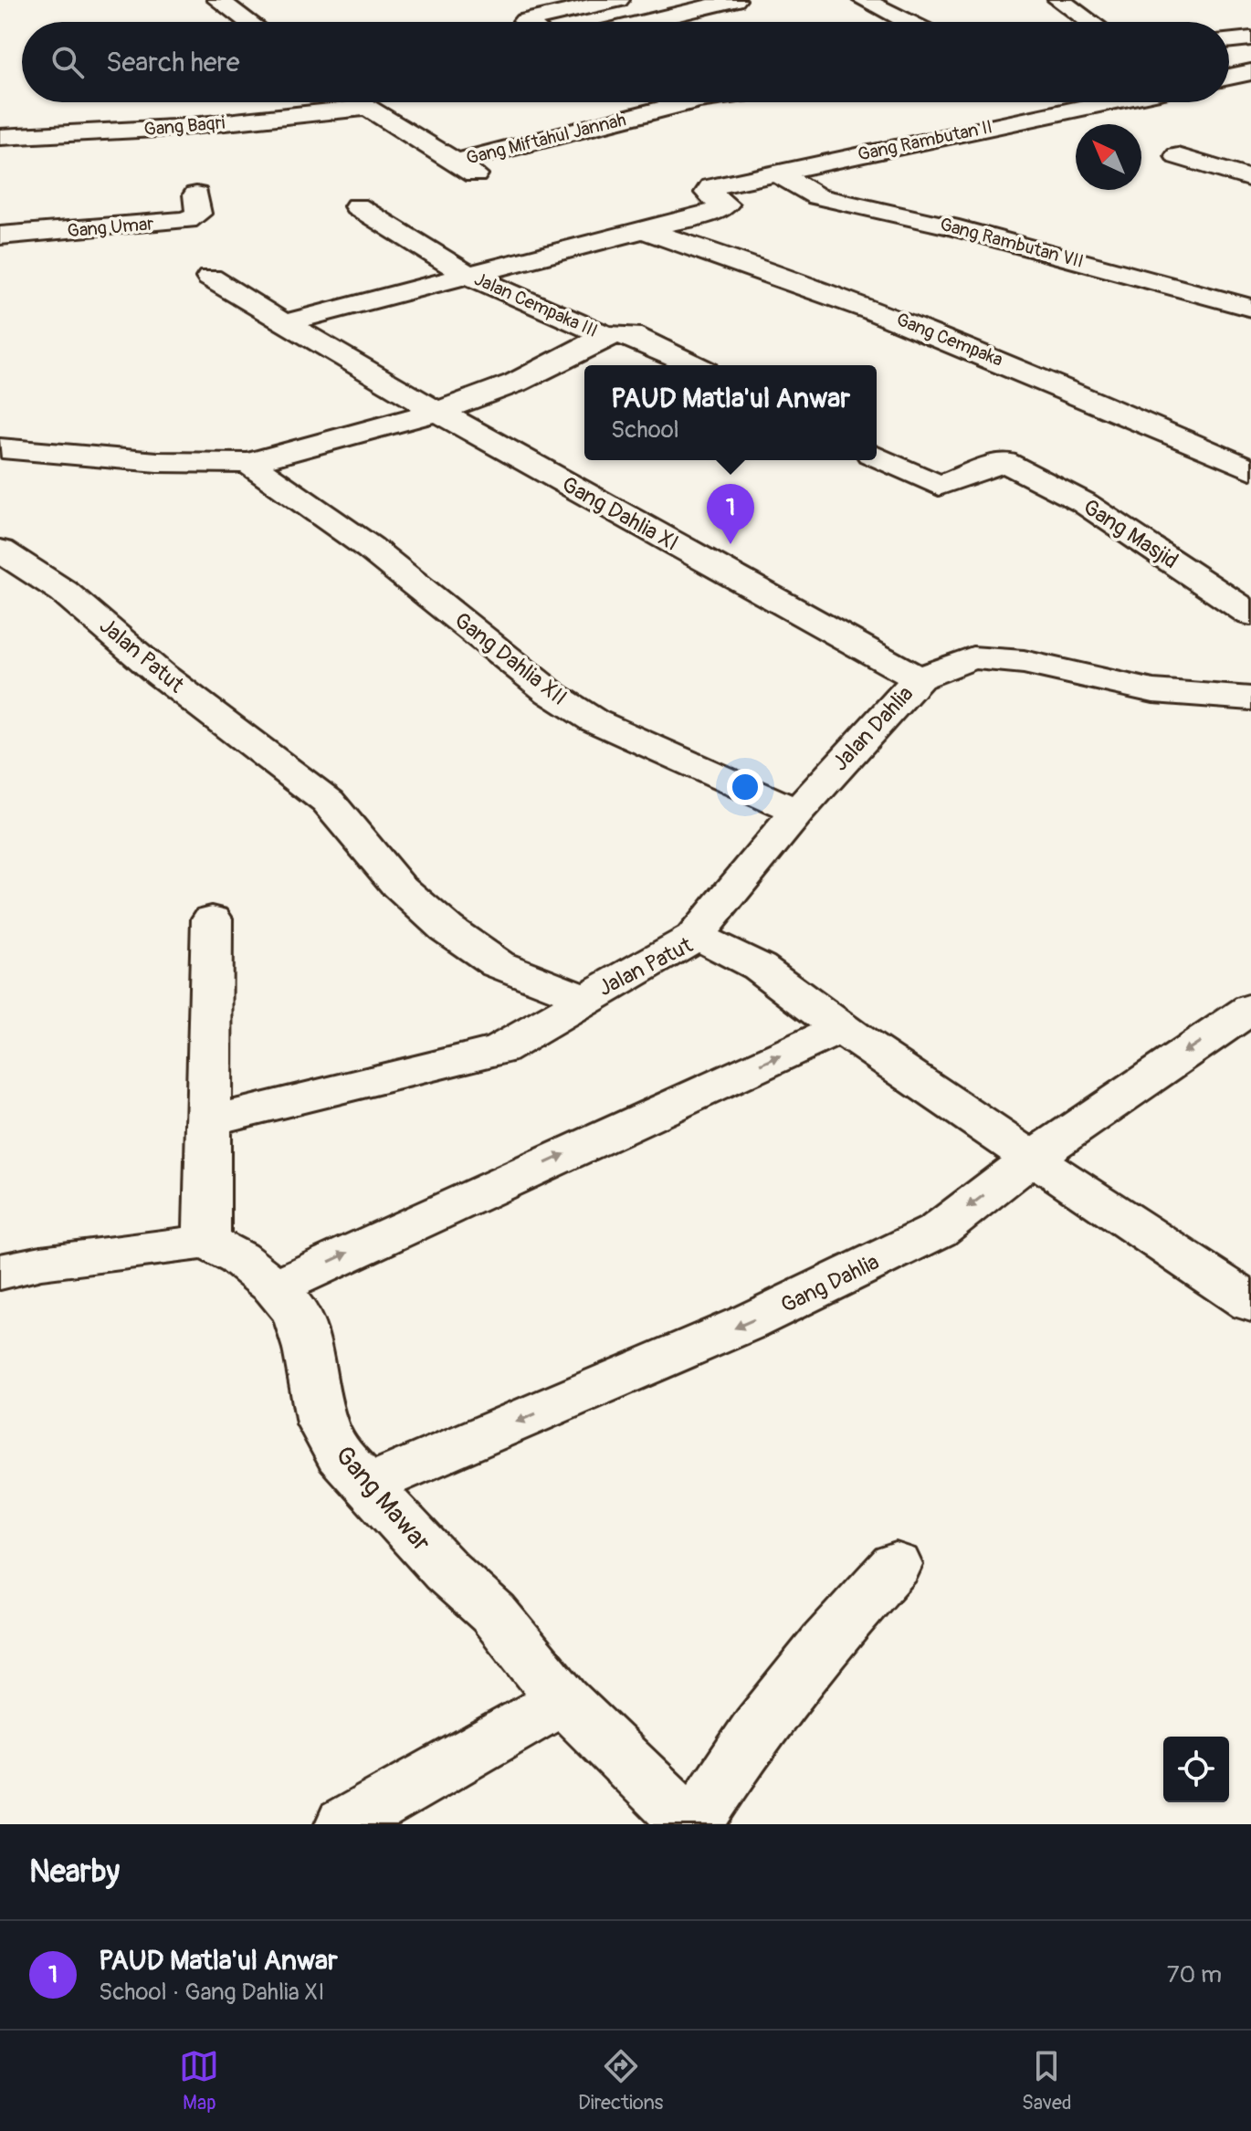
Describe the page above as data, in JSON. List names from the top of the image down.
{
  "streets": {
    "street": [
      "Gang Baqri",
      "Gang Miftahul Jannah",
      "Gang Rambutan II",
      "Gang Umar",
      "Gang Rambutan VII",
      "Jalan Cempaka III",
      "Gang Cempaka",
      "Gang Dahlia XI",
      "Gang Masjid",
      "Jalan Patut",
      "Gang Dahlia XII",
      "Jalan Dahlia",
      "Gang Dahlia",
      "Gang Mawar"
    ]
  },
  "crossings": [
    ["Gang Rambutan II", "Gang Rambutan VII"],
    ["Gang Rambutan II", "Gang Cempaka"],
    ["Gang Dahlia XI", "Jalan Dahlia"],
    ["Jalan Patut", "Jalan Dahlia"],
    ["Jalan Patut", "Gang Dahlia"],
    ["Gang Dahlia XII", "Jalan Dahlia"],
    ["Gang Dahlia", "Gang Mawar"]
  ],
  "north": "top left",
  "page": {
    "search": "Search here",
    "popup": ["PAUD Matla'ul Anwar", "School"],
    "pins": "1",
    "heading": "Nearby",
    "list": [
      {
        "mark": "1",
        "name": "PAUD Matla'ul Anwar",
        "note": "School · Gang Dahlia XI",
        "value": "70 m"
      }
    ],
    "nav": ["Map", "Directions", "Saved"]
  }
}
